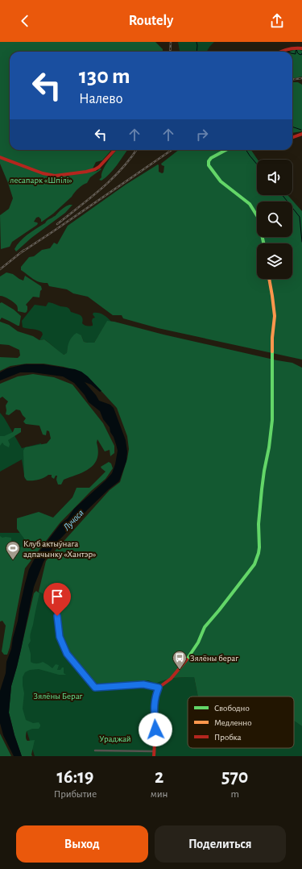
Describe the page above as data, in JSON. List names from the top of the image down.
{
  "water": ["Лучоса"],
  "parks": ["лесапарк «Шпілі»", "Зялёны Бераг", "Ураджай"],
  "places": {
    "sports": ["Клуб актыўнага адпачынку «Хантэр»"],
    "bus stop": ["Зялёны бераг"]
  },
  "legend": ["Свободно", "Медленно", "Пробка"],
  "page": {
    "header": "Routely",
    "turn": ["130 m", "Налево"],
    "eta": [
      "16:19",
      "Прибытие",
      "2",
      "мин",
      "570",
      "m"
    ],
    "buttons": ["Выход", "Поделиться"]
  }
}
